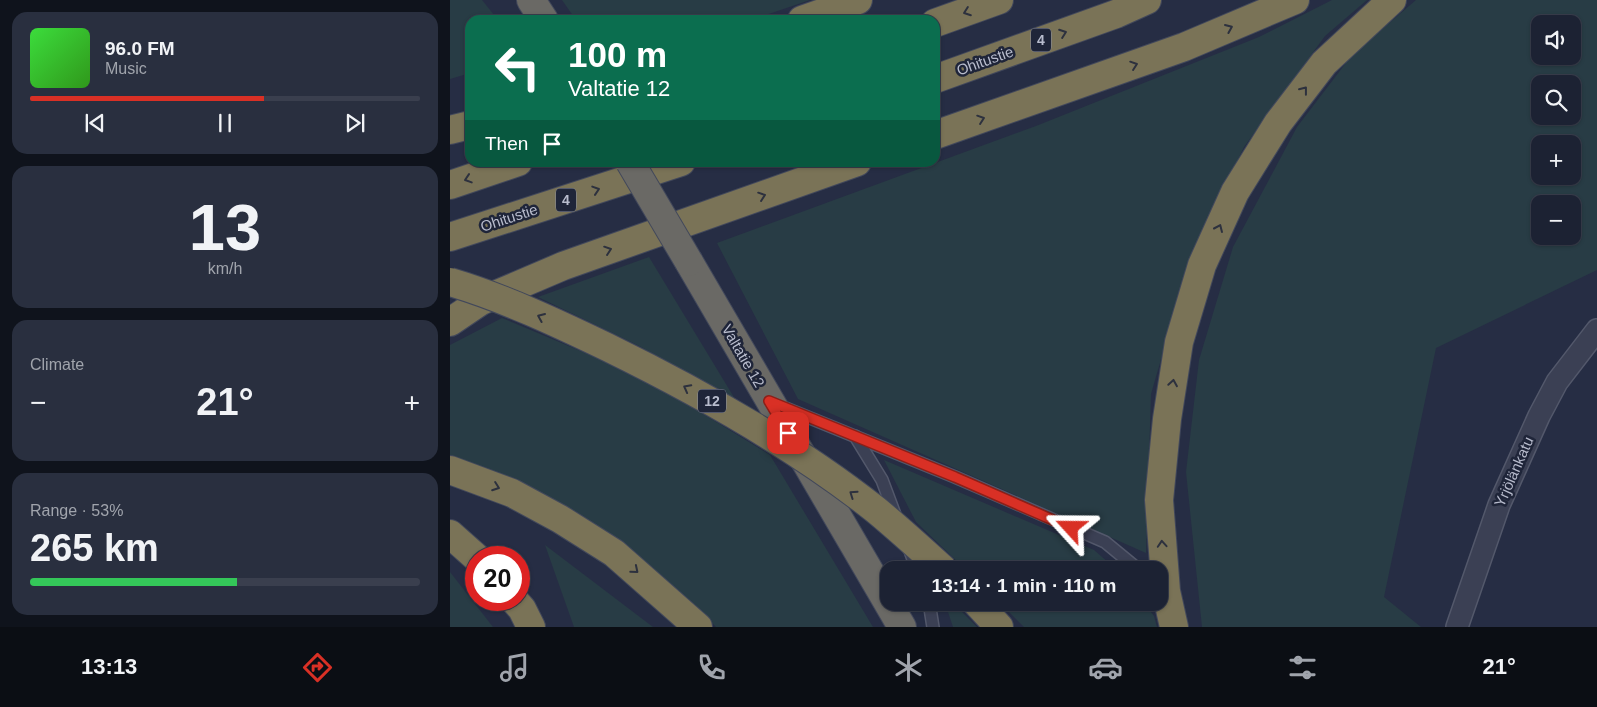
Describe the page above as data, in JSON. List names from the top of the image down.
{
  "streets": {
    "highway": [
      "4",
      "Ohitustie",
      "Valtatie 12",
      "12"
    ],
    "street": ["Yrjölänkatu"]
  },
  "page": {
    "map_buttons": ["+", "−"],
    "turn": ["100 m", "Valtatie 12"],
    "song": ["96.0 FM", "Music"],
    "then": "Then",
    "tile": [
      ["13", "km/h"],
      "Climate",
      ["Range · 53%", "265 km"]
    ],
    "heat": ["−", "21°", "+"],
    "limit": "20",
    "trip": "13:14 · 1 min · 110 m",
    "tabs": ["13:13", "21°"]
  }
}
